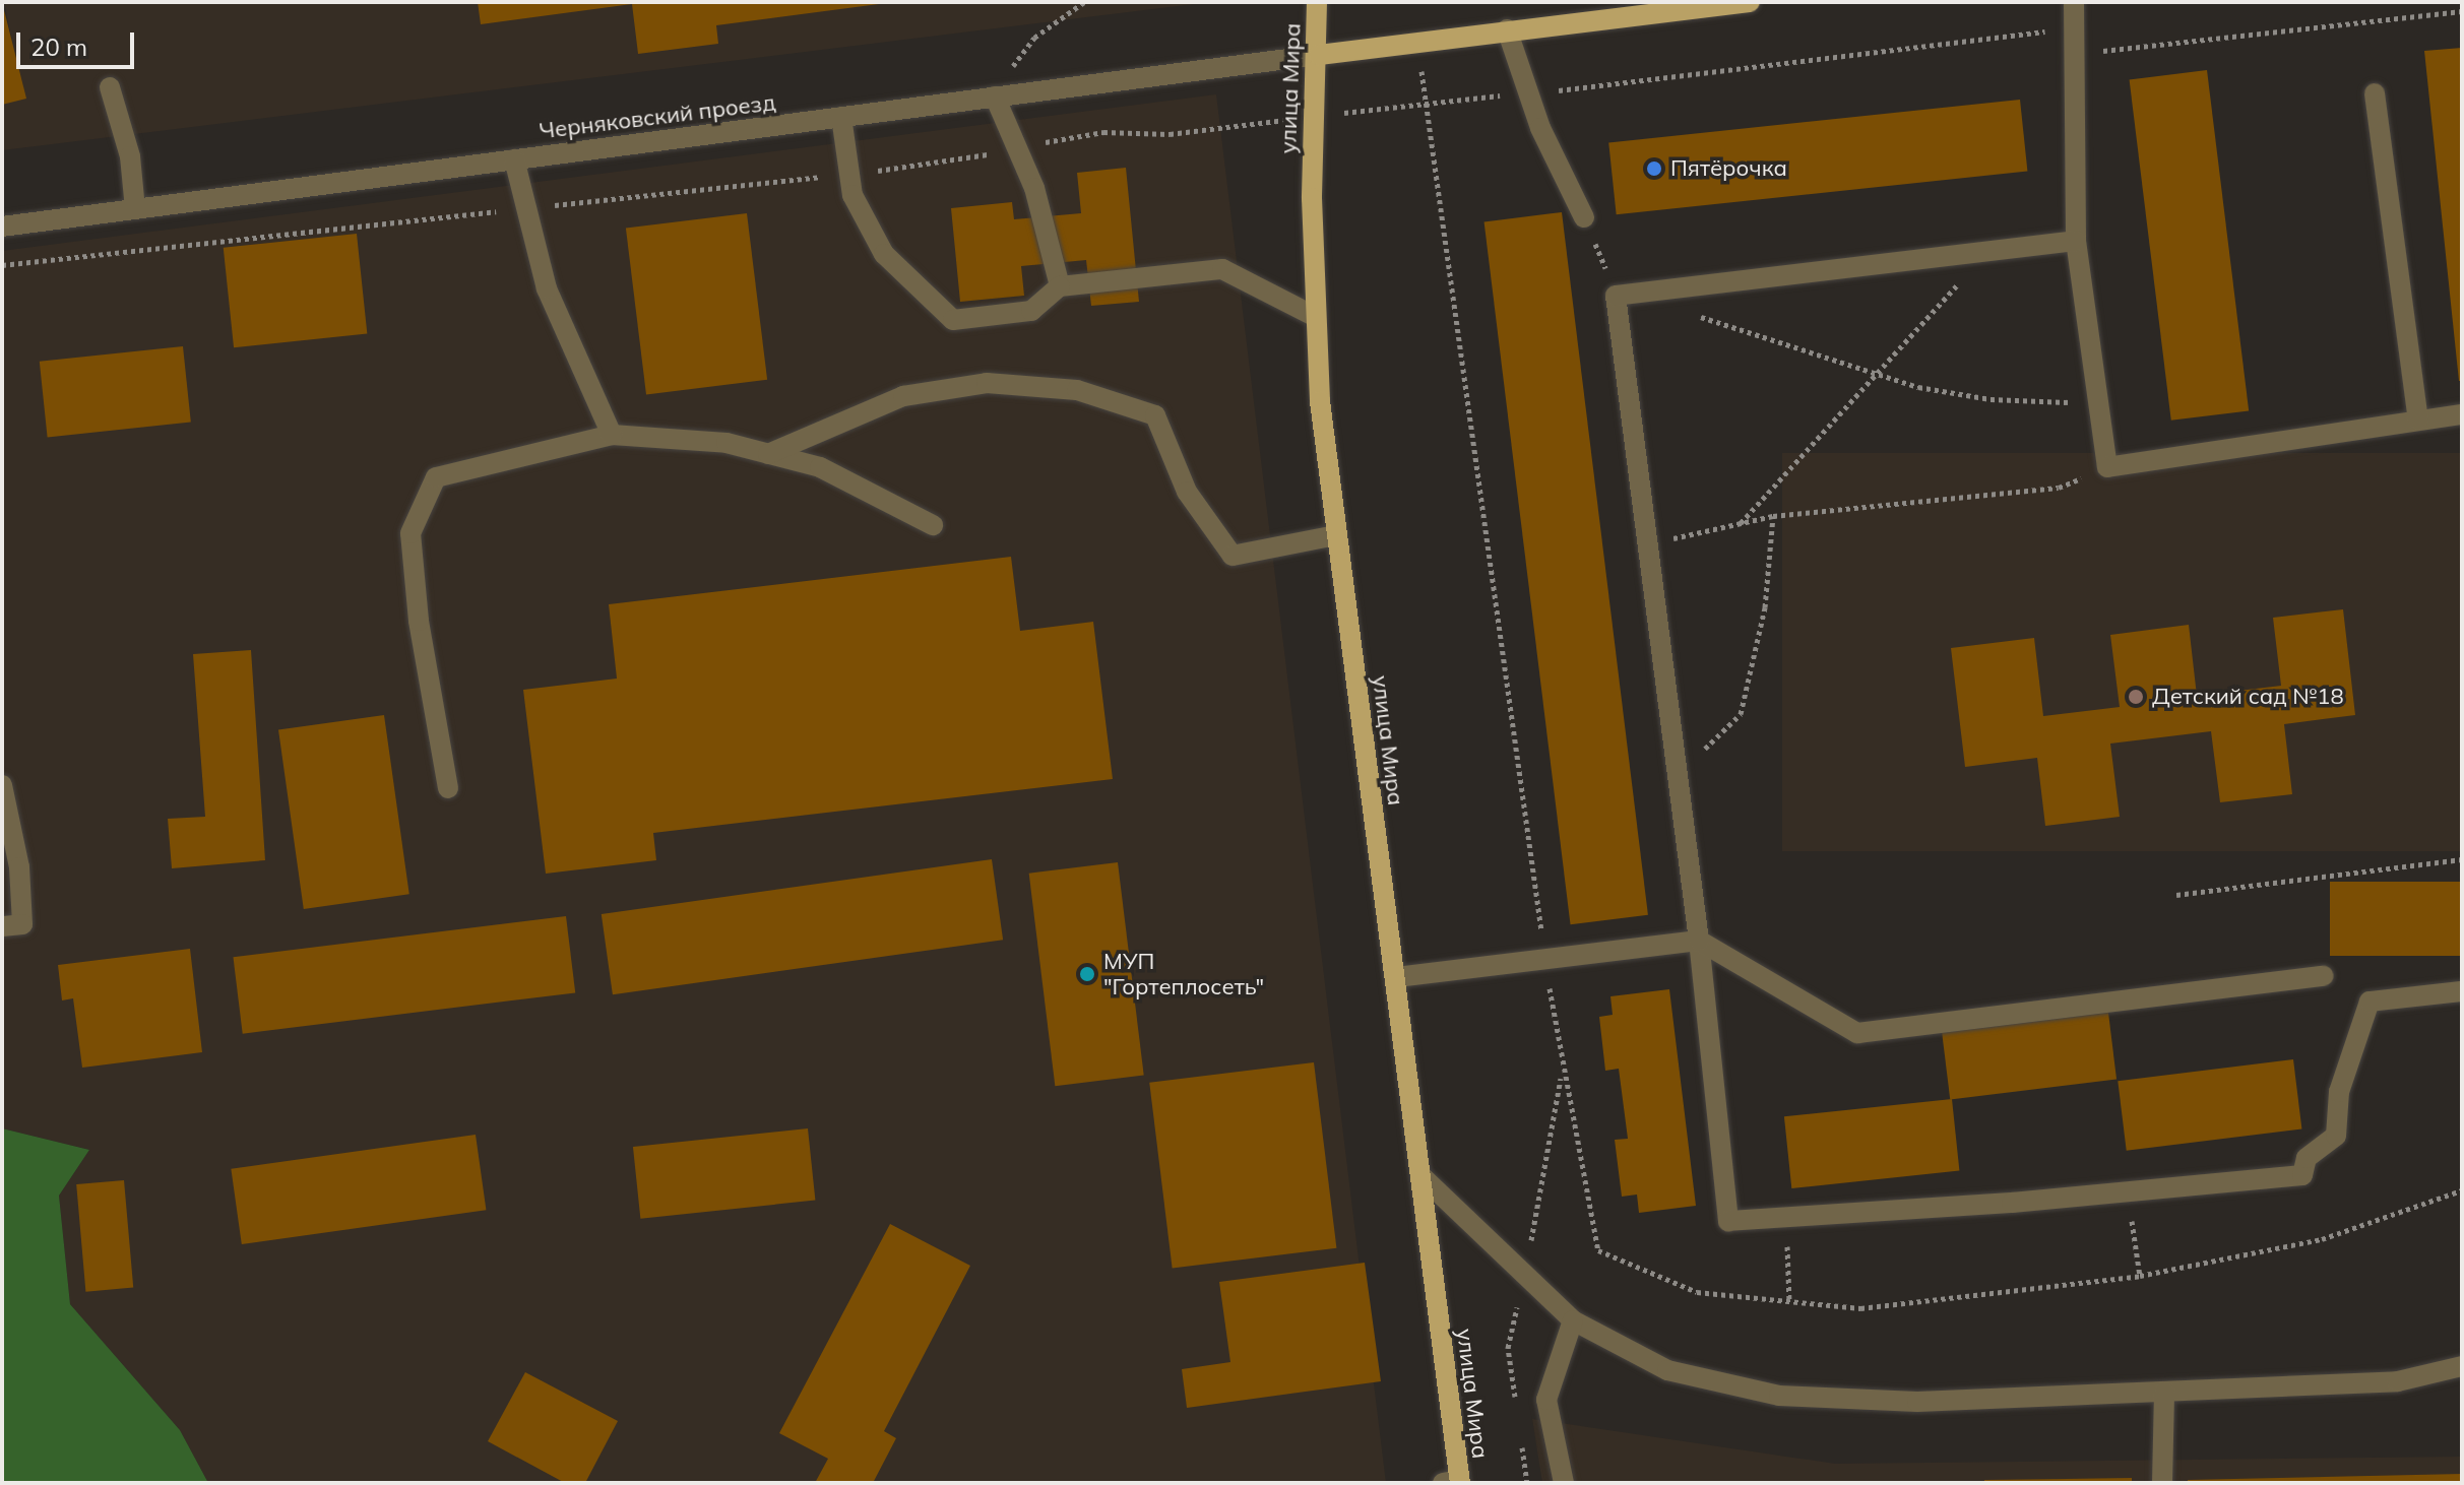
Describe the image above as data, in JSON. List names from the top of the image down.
{
  "streets": {
    "main road": ["улица Мира"],
    "street": ["Черняковский проезд"]
  },
  "crossings": [
    ["улица Мира", "Черняковский проезд"]
  ],
  "places": ["Пятёрочка", "Детский сад №18", "МУП \"Гортеплосеть\""],
  "scale_bar": "20 m"
}
